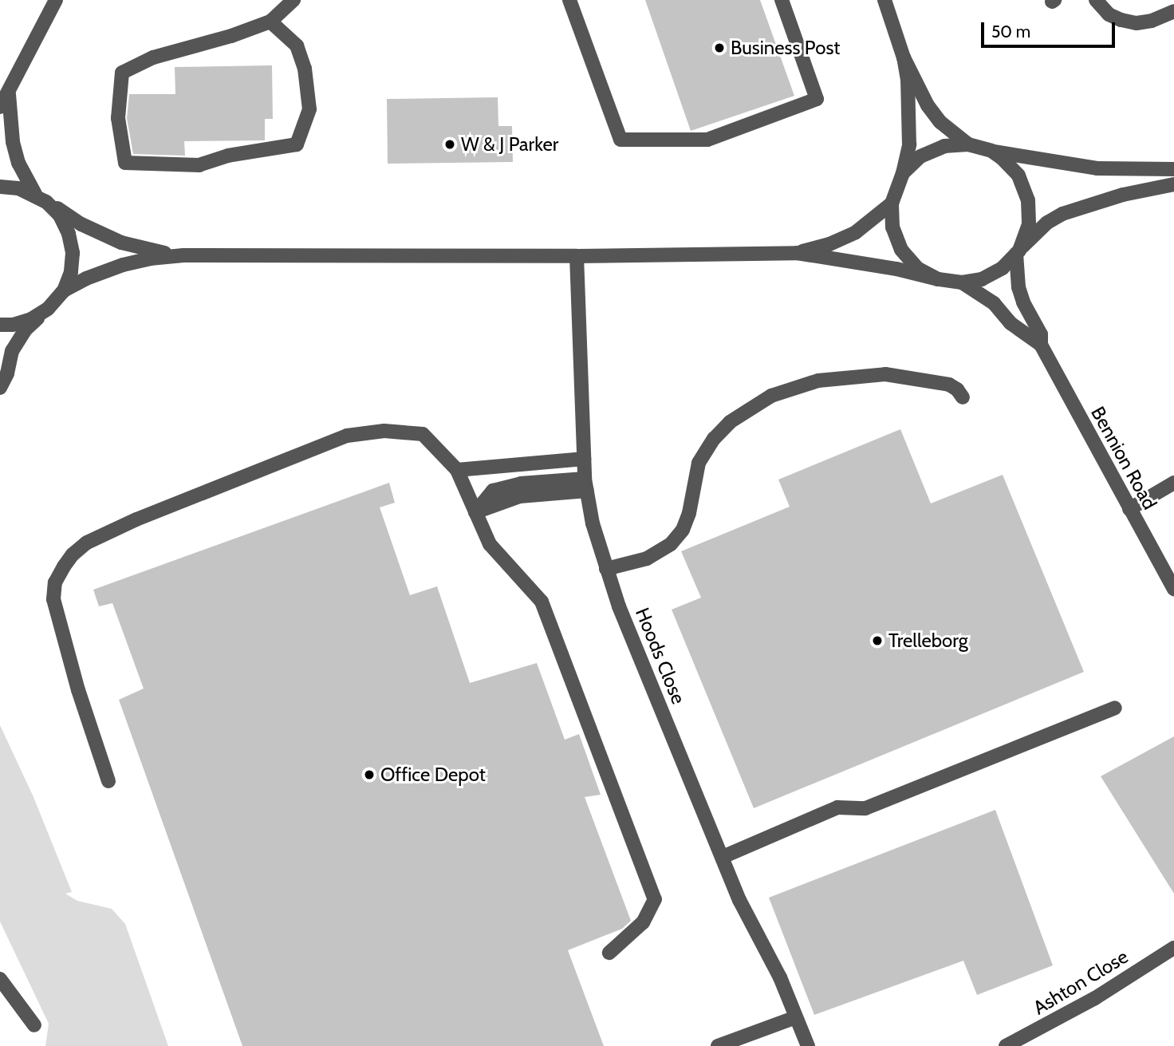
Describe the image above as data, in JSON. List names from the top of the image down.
{
  "streets": {
    "street": ["Bennion Road", "Hoods Close", "Ashton Close"]
  },
  "places": [
    "Business Post",
    "W & J Parker",
    "Trelleborg",
    "Office Depot"
  ],
  "scale_bar": "50 m"
}
